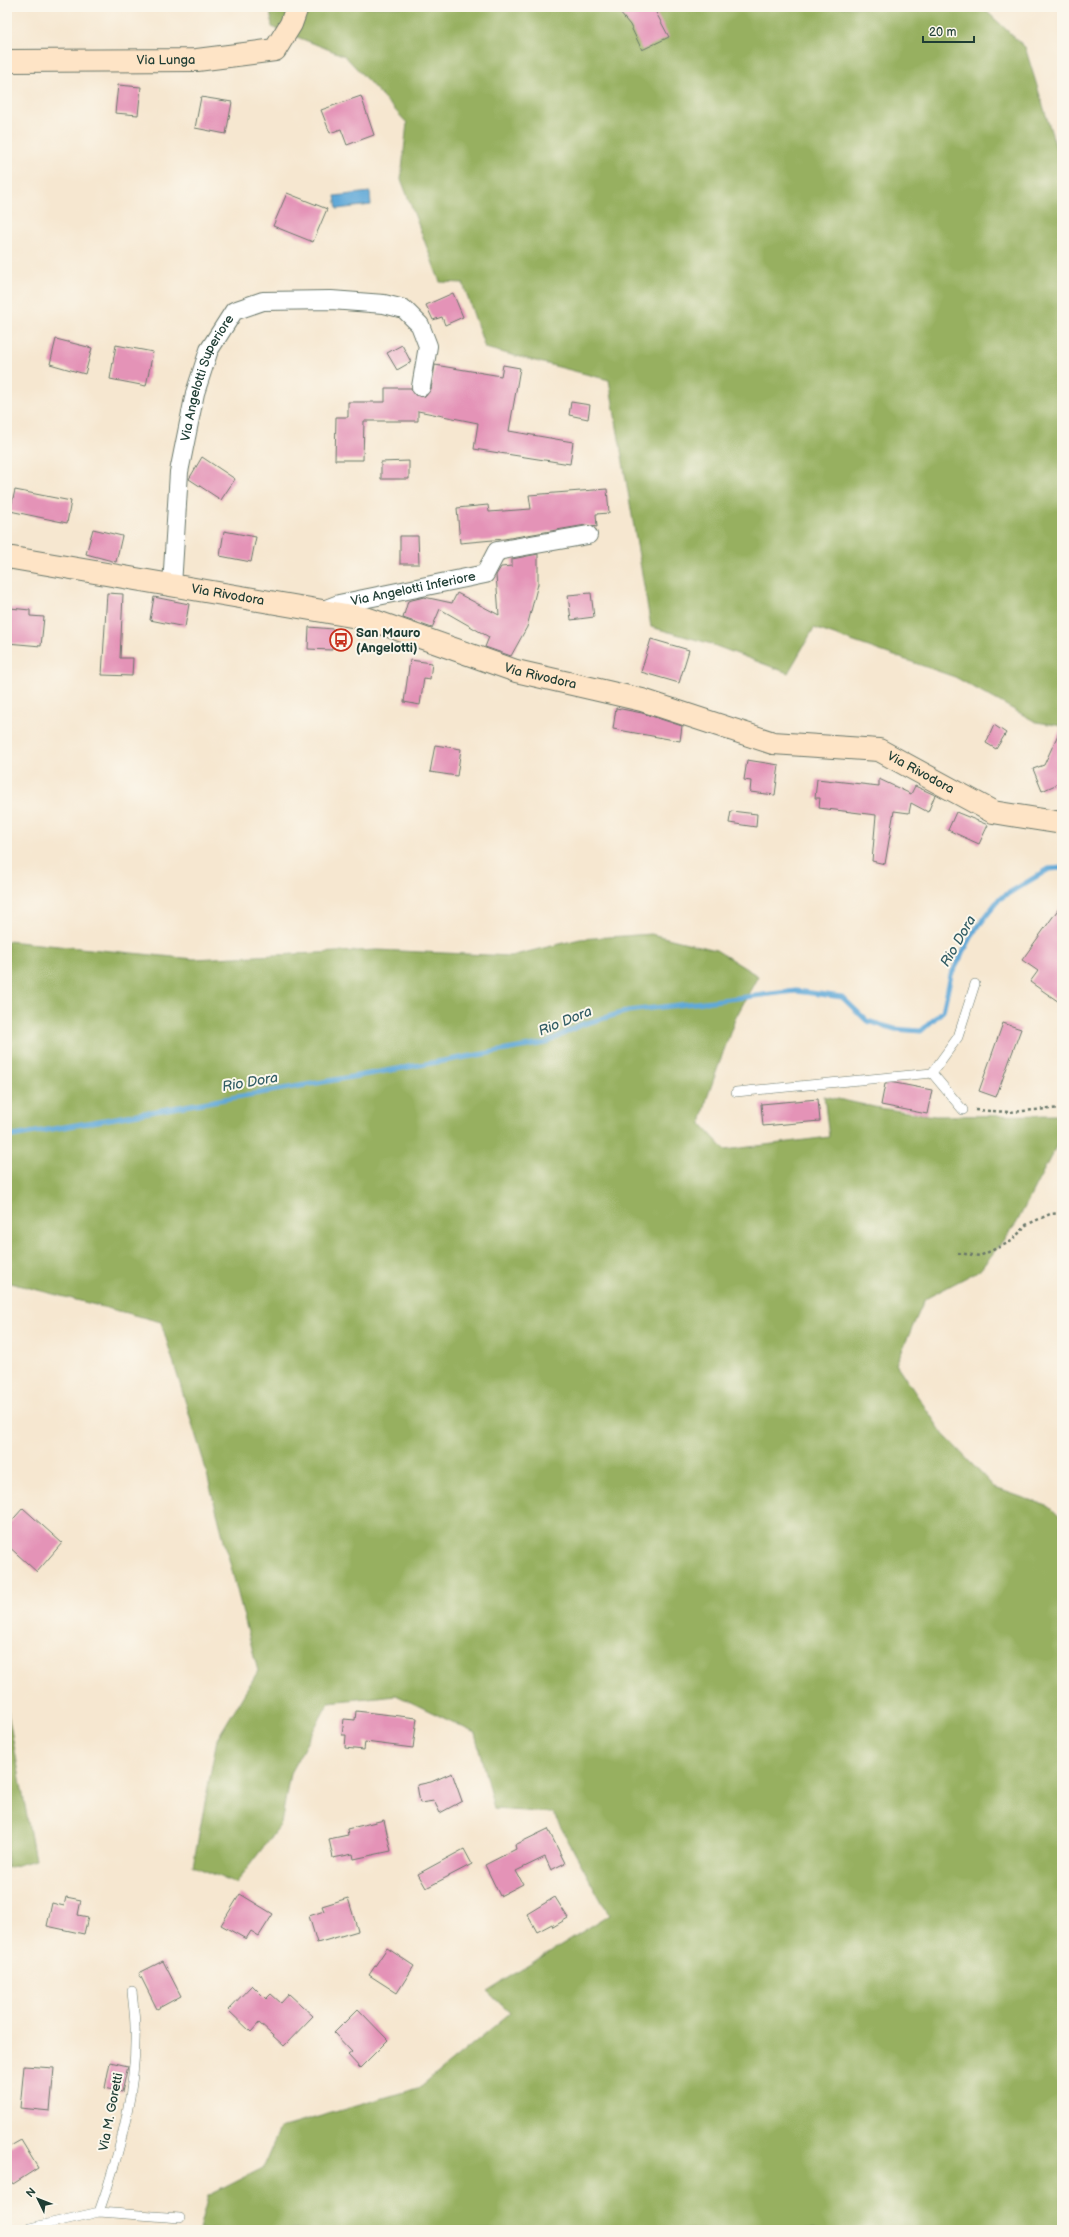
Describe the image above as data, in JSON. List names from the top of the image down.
{
  "streets": {
    "street": [
      "Via Lunga",
      "Via Angelotti Superiore",
      "Via Angelotti Inferiore",
      "Via Rivodora"
    ],
    "lane": ["Via M. Goretti"]
  },
  "crossings": [
    ["Via Angelotti Superiore", "Via Rivodora"],
    ["Via Angelotti Inferiore", "Via Rivodora"]
  ],
  "water": ["Rio Dora"],
  "places": {
    "bus stop": ["San Mauro (Angelotti)"]
  },
  "scale_bar": "20 m",
  "north": "top left"
}
